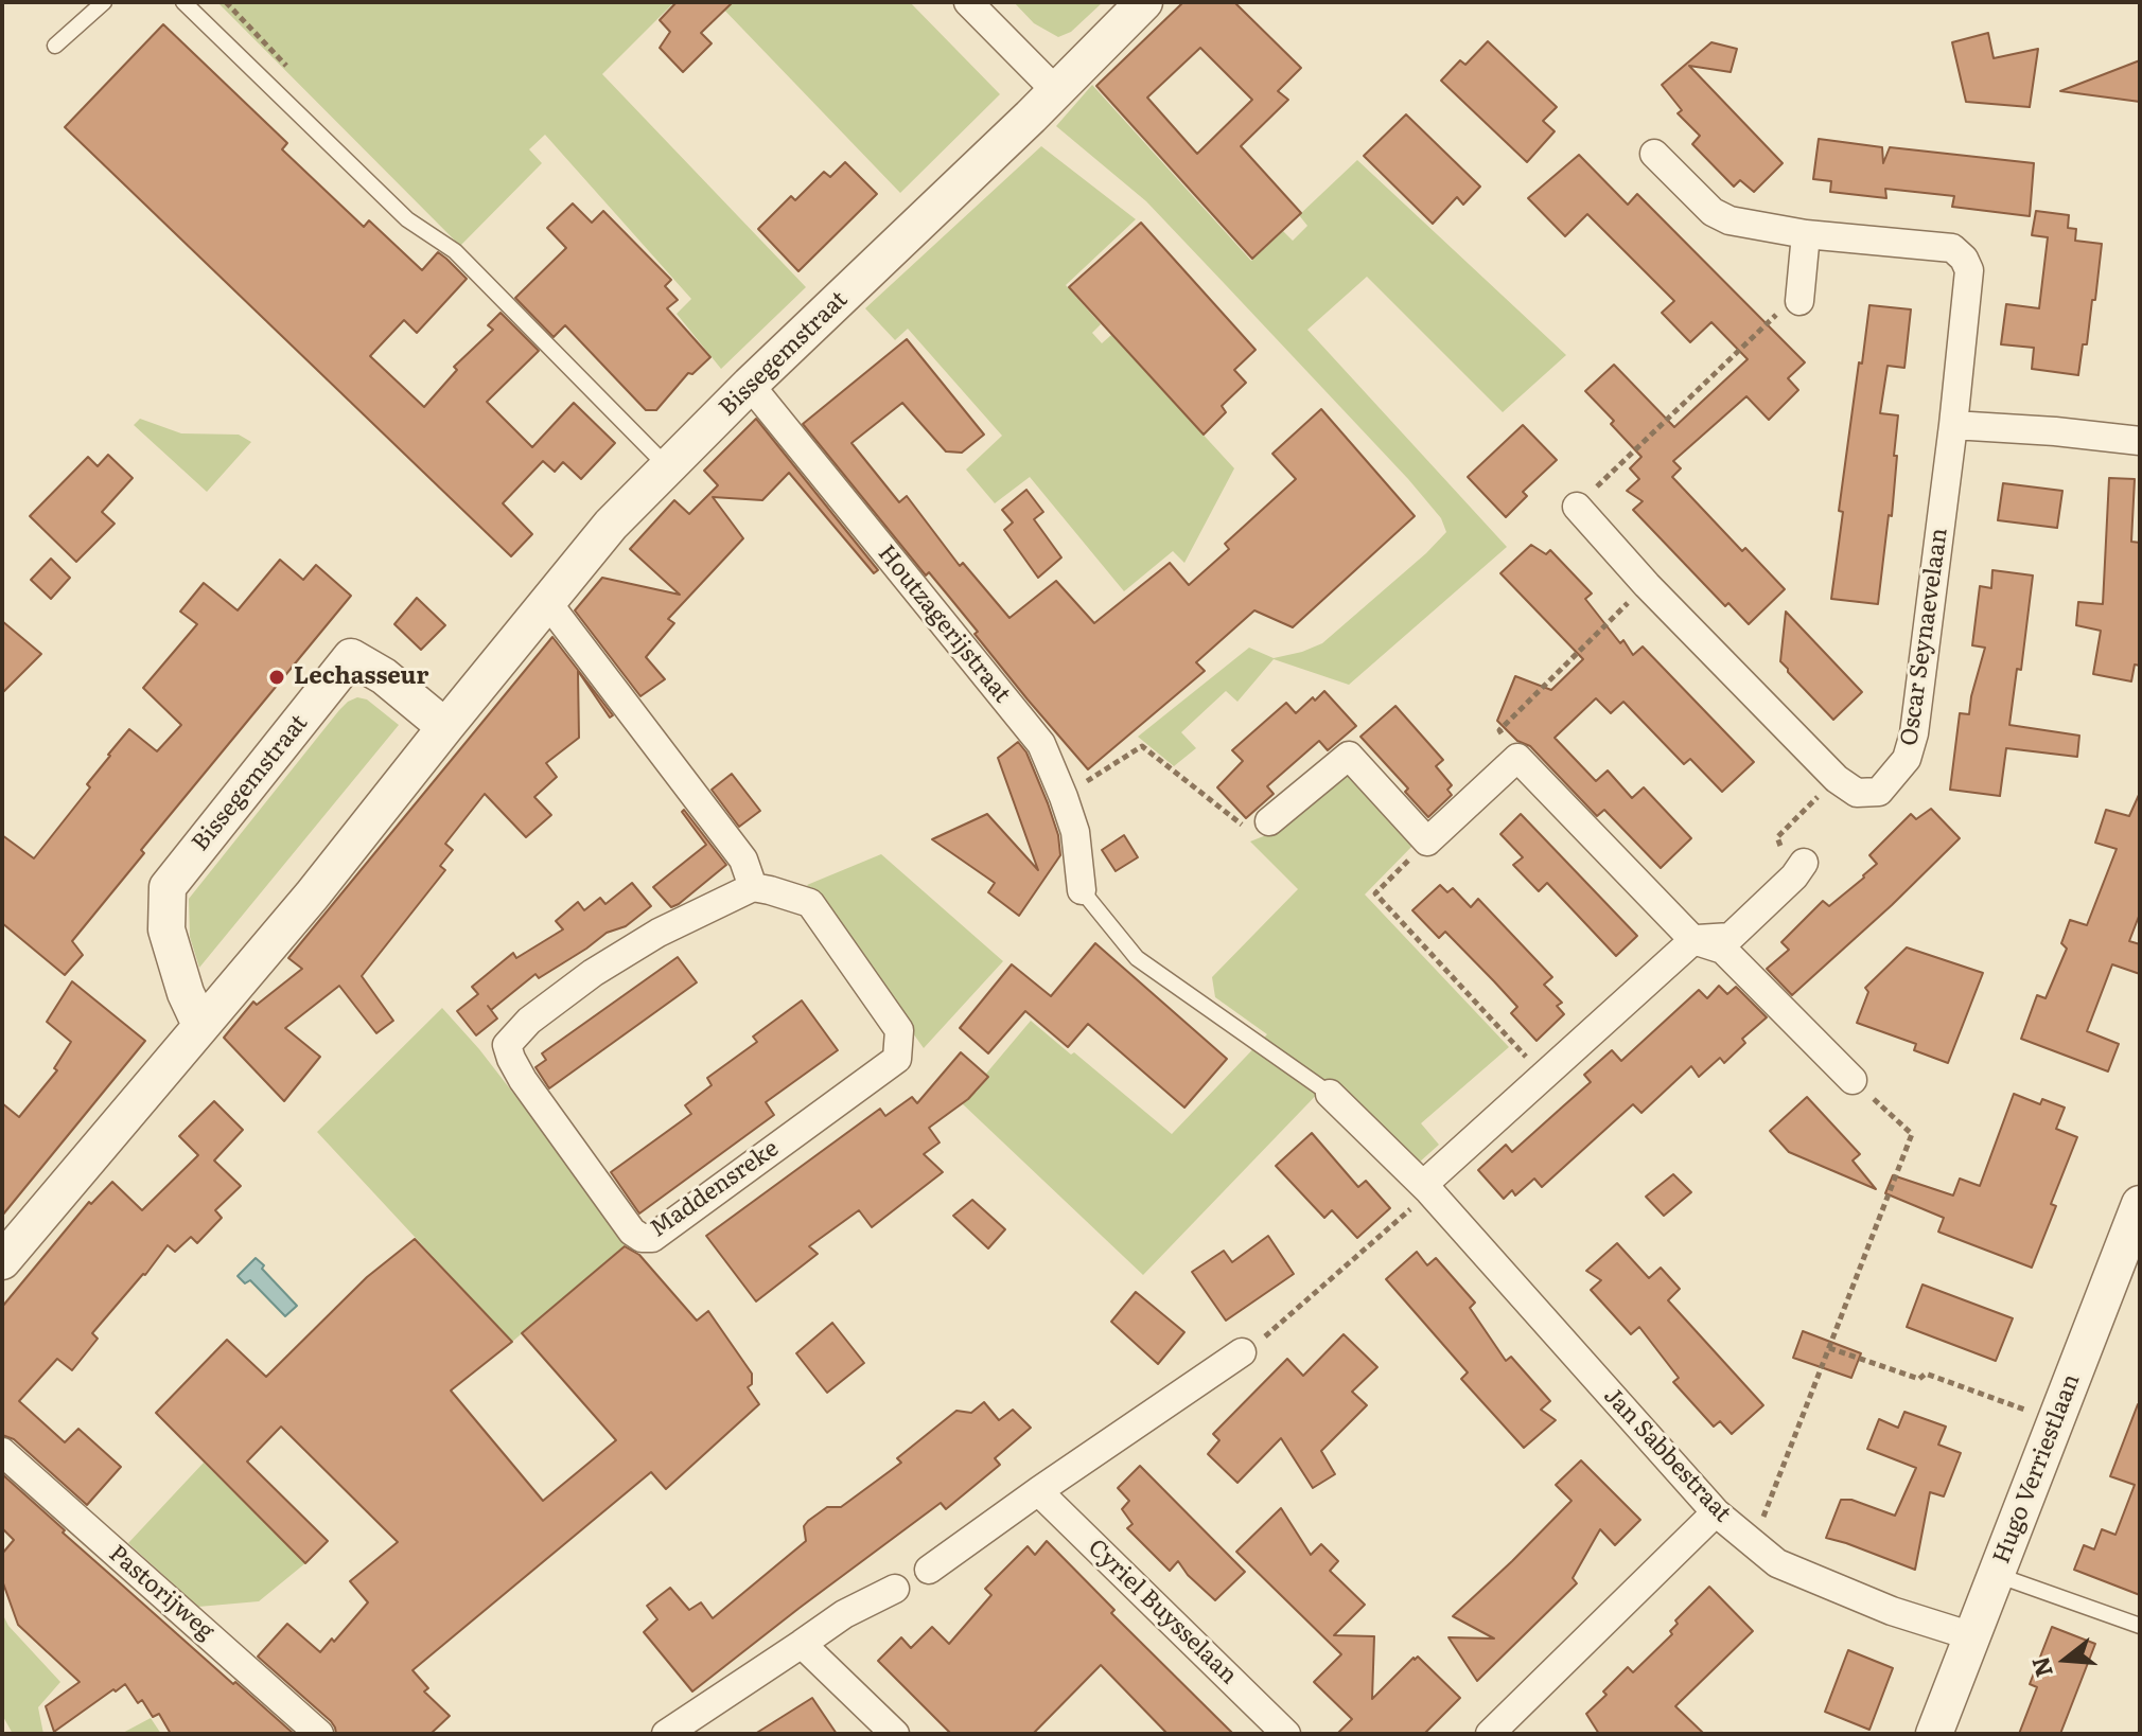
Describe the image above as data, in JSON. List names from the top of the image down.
{
  "streets": {
    "street": [
      "Bissegemstraat",
      "Houtzagerijstraat",
      "Oscar Seynaevelaan",
      "Maddensreke",
      "Jan Sabbestraat",
      "Hugo Verriestlaan",
      "Pastorijweg",
      "Cyriel Buysselaan"
    ]
  },
  "crossings": [
    ["Bissegemstraat", "Houtzagerijstraat"],
    ["Jan Sabbestraat", "Hugo Verriestlaan"]
  ],
  "places": ["Lechasseur"],
  "north": "left"
}
